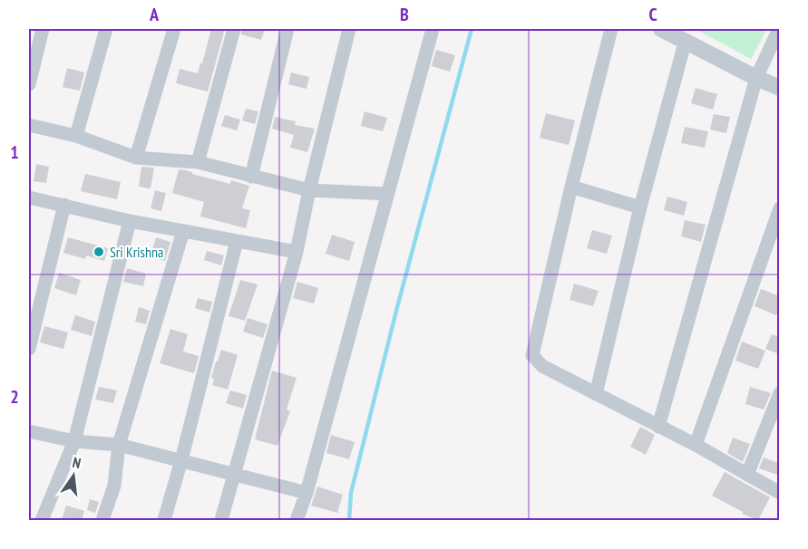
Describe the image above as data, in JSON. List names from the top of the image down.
{
  "places": ["Sri Krishna"],
  "north": "top",
  "grid": {
    "columns": ["A", "B", "C"],
    "rows": ["1", "2"]
  }
}
